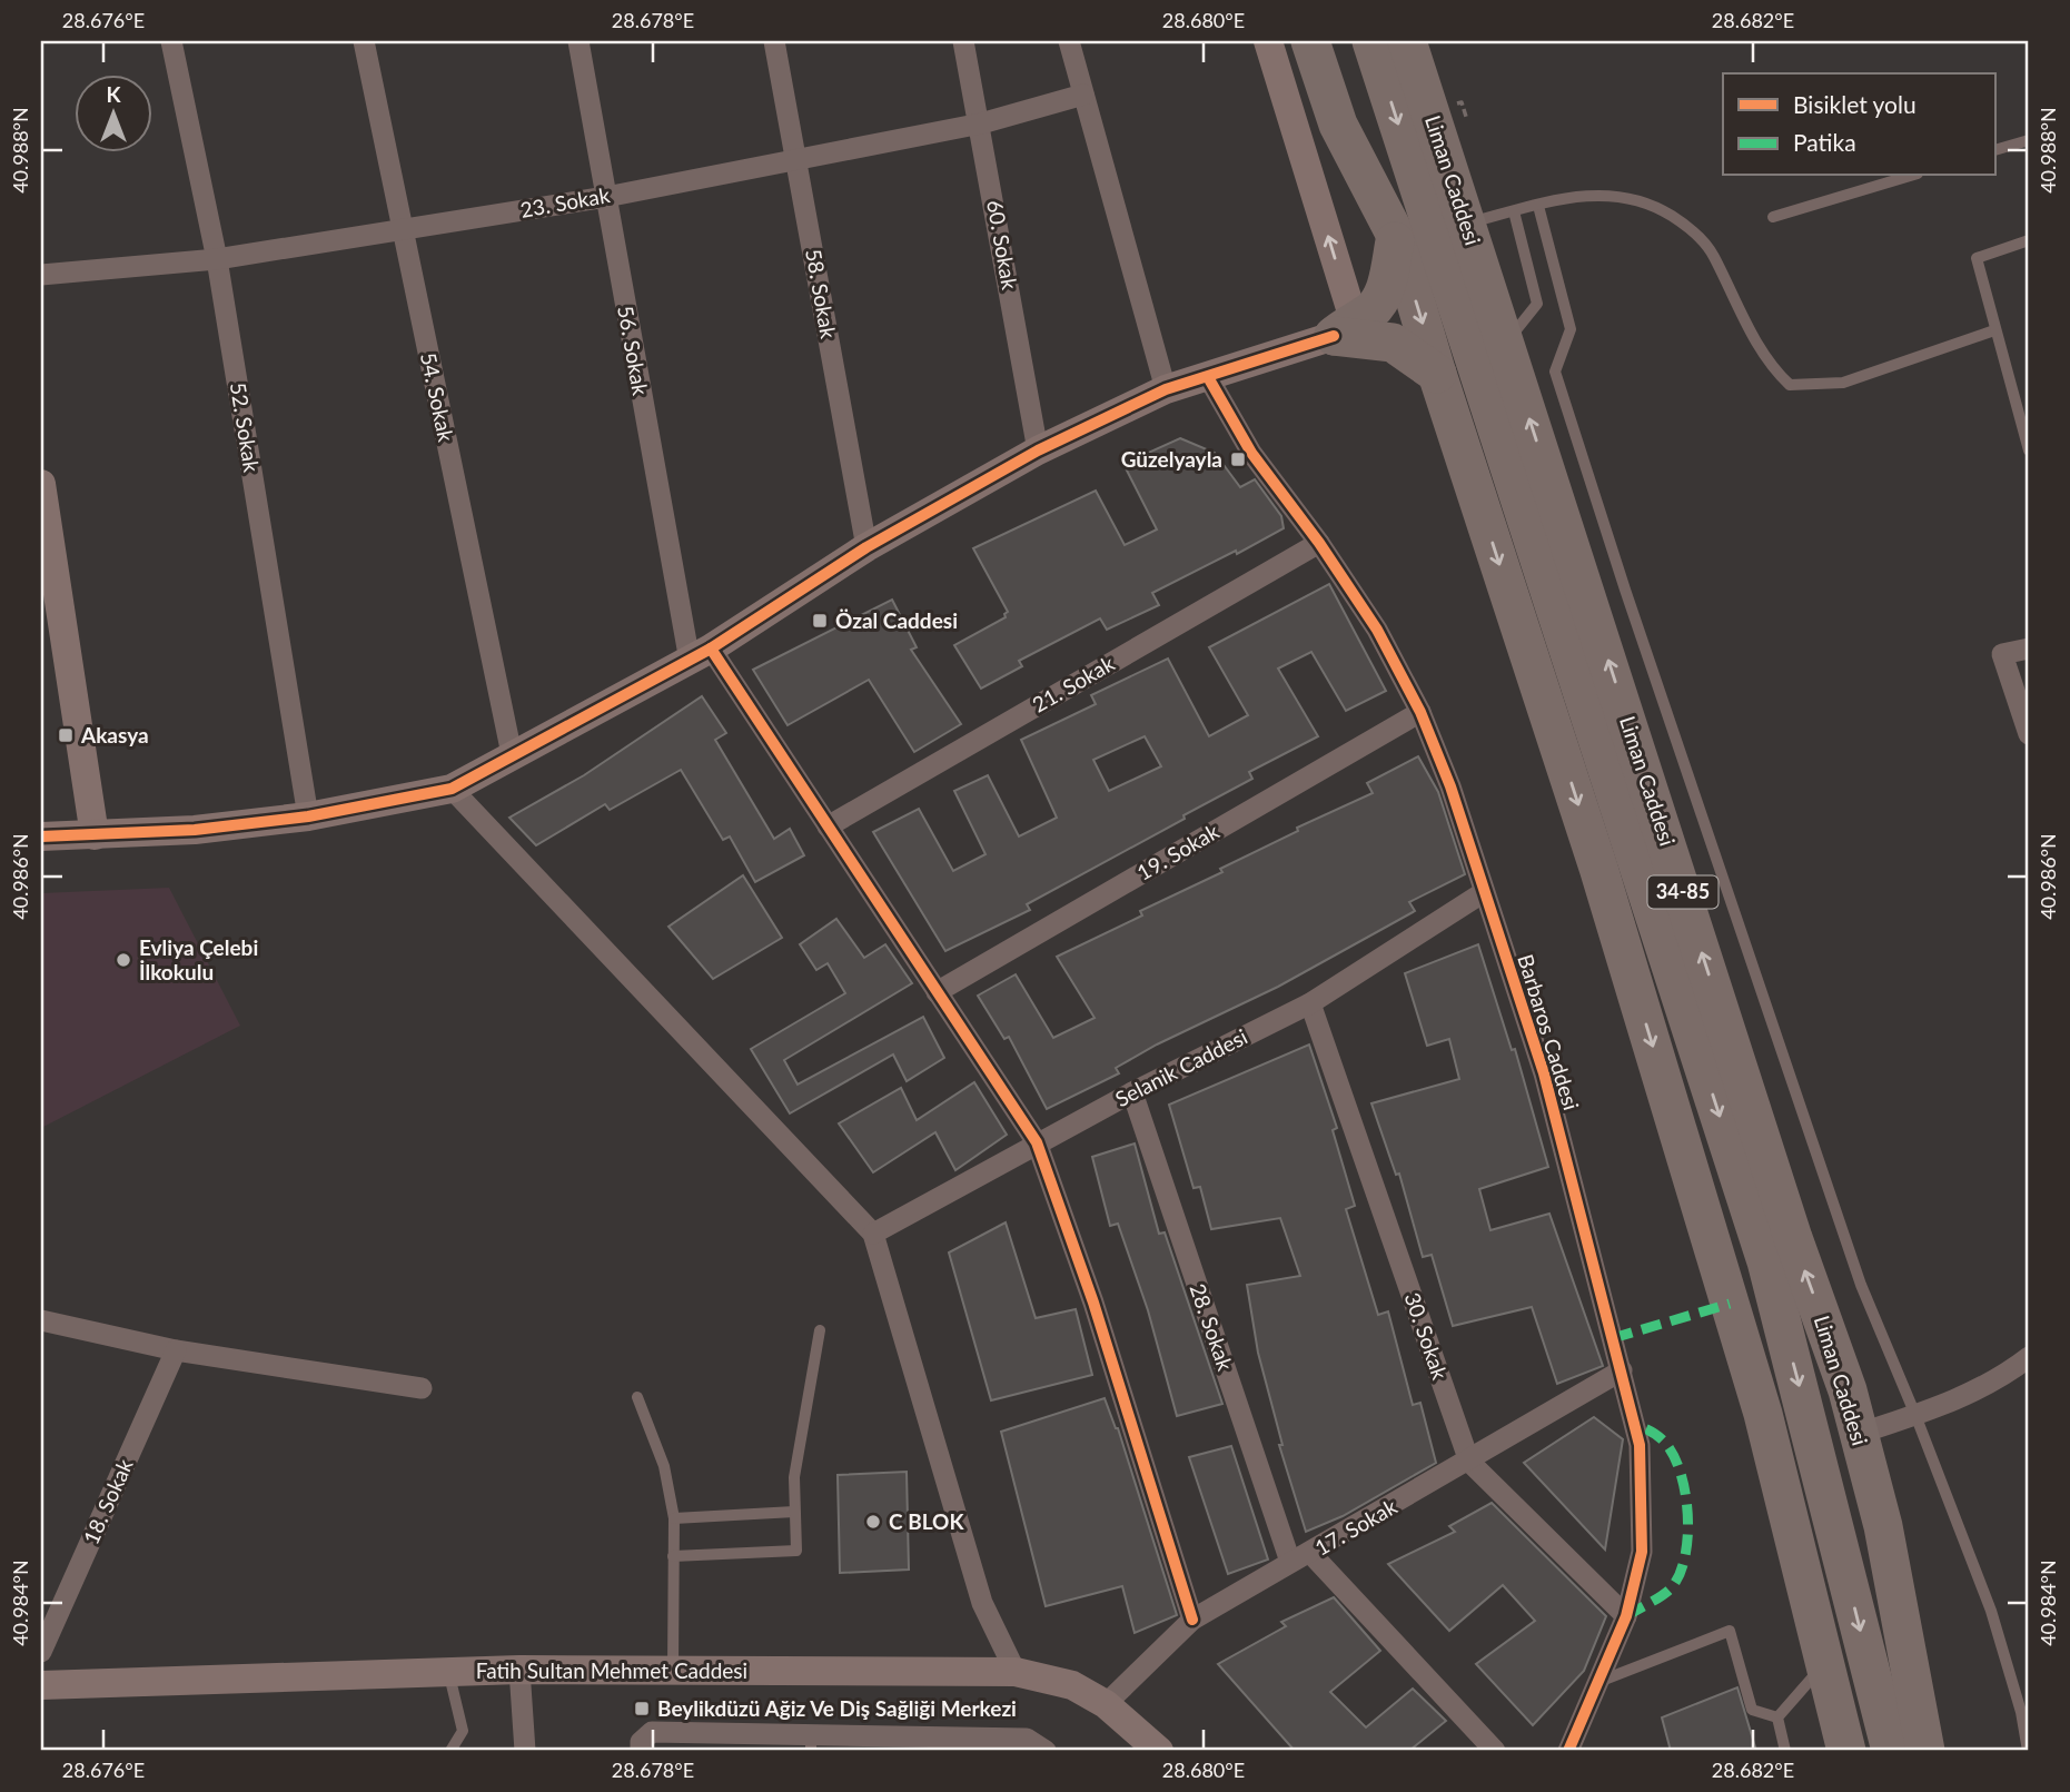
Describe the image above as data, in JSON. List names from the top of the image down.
{
  "streets": {
    "highway": ["Liman Caddesi", "34-85"],
    "street": [
      "23. Sokak",
      "60. Sokak",
      "58. Sokak",
      "56. Sokak",
      "54. Sokak",
      "52. Sokak",
      "21. Sokak",
      "19. Sokak",
      "Barbaros Caddesi",
      "Selanik Caddesi",
      "28. Sokak",
      "30. Sokak",
      "18. Sokak",
      "17. Sokak",
      "Fatih Sultan Mehmet Caddesi"
    ]
  },
  "crossings": [
    ["23. Sokak", "60. Sokak"],
    ["23. Sokak", "58. Sokak"],
    ["23. Sokak", "56. Sokak"],
    ["23. Sokak", "54. Sokak"],
    ["23. Sokak", "52. Sokak"],
    ["21. Sokak", "Barbaros Caddesi"],
    ["19. Sokak", "Barbaros Caddesi"],
    ["Barbaros Caddesi", "Selanik Caddesi"],
    ["Barbaros Caddesi", "30. Sokak"],
    ["Barbaros Caddesi", "17. Sokak"],
    ["Selanik Caddesi", "28. Sokak"],
    ["Selanik Caddesi", "30. Sokak"],
    ["28. Sokak", "17. Sokak"],
    ["30. Sokak", "17. Sokak"],
    ["17. Sokak", "Fatih Sultan Mehmet Caddesi"]
  ],
  "places": {
    "transit": [
      "Güzelyayla",
      "Özal Caddesi",
      "Akasya",
      "Beylikdüzü Ağiz Ve Diş Sağliği Merkezi"
    ],
    "other": ["Evliya Çelebi İlkokulu", "C BLOK"]
  },
  "legend": ["Bisiklet yolu", "Patika"],
  "north": "top",
  "coordinates": [
    "28.676°E",
    "28.678°E",
    "28.680°E",
    "28.682°E",
    "40.988°N",
    "40.986°N",
    "40.984°N"
  ]
}
